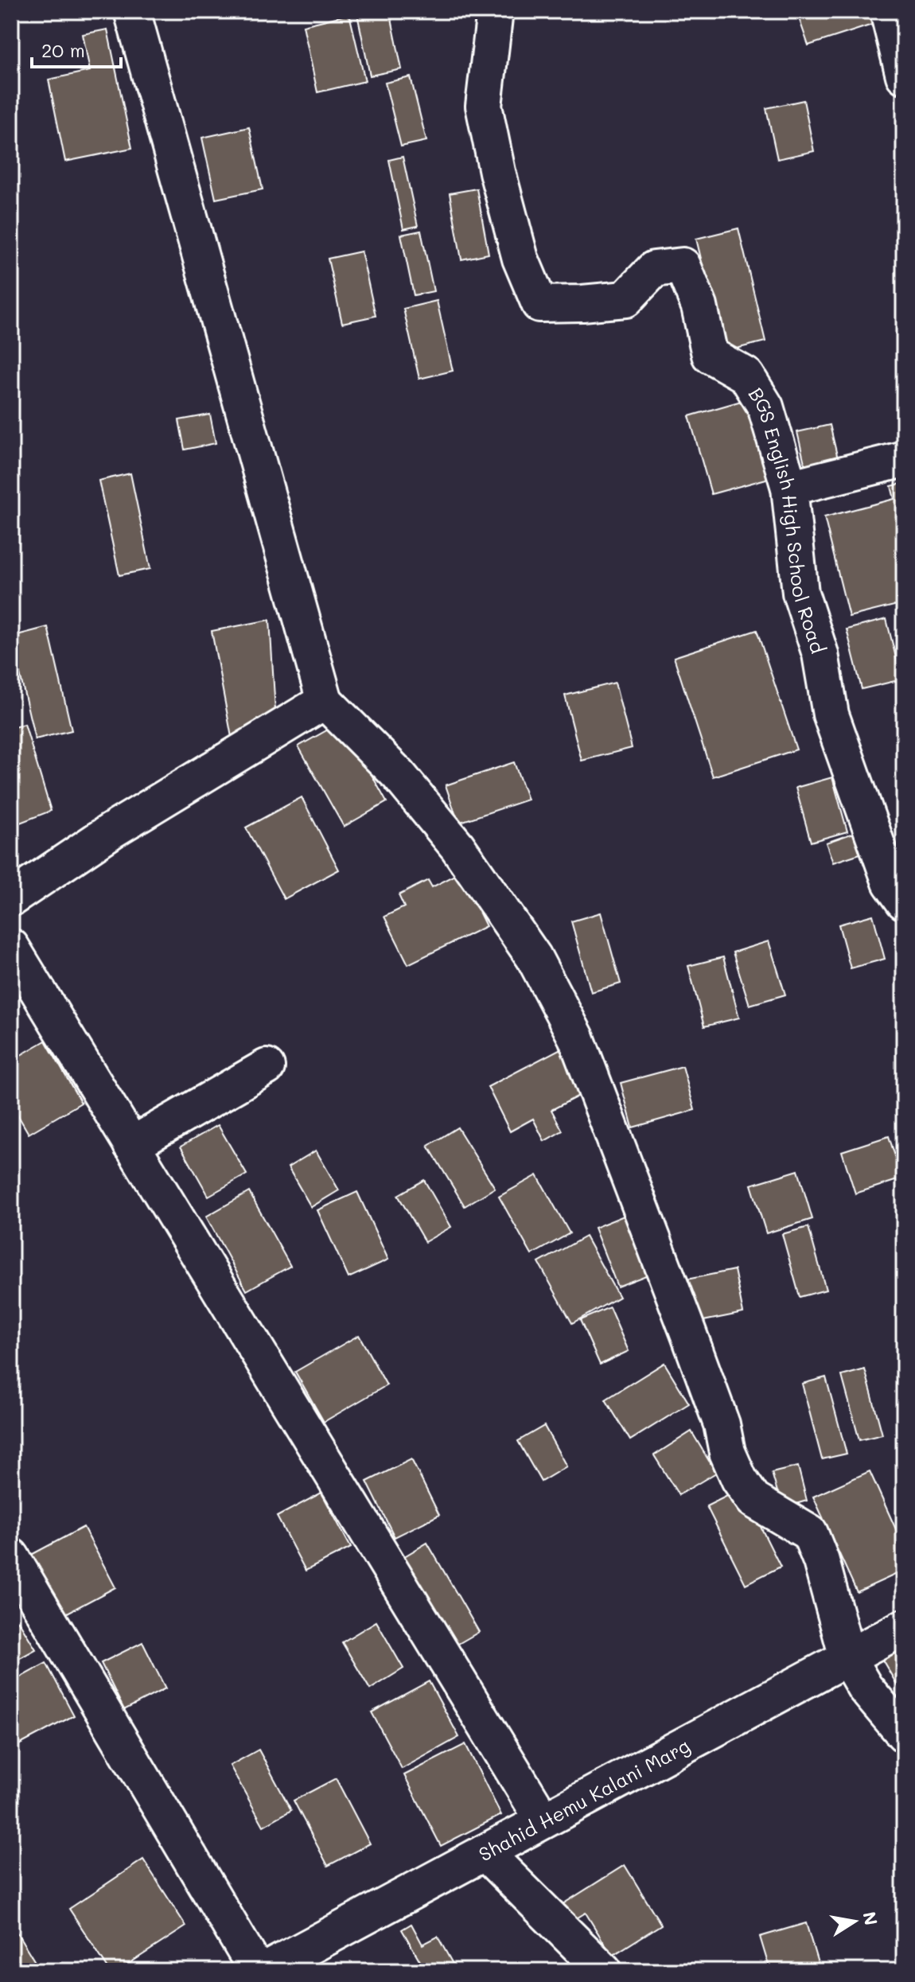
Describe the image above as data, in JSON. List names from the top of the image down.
{
  "streets": {
    "street": ["BGS English High School Road", "Shahid Hemu Kalani Marg"]
  },
  "scale_bar": "20 m",
  "north": "right"
}
